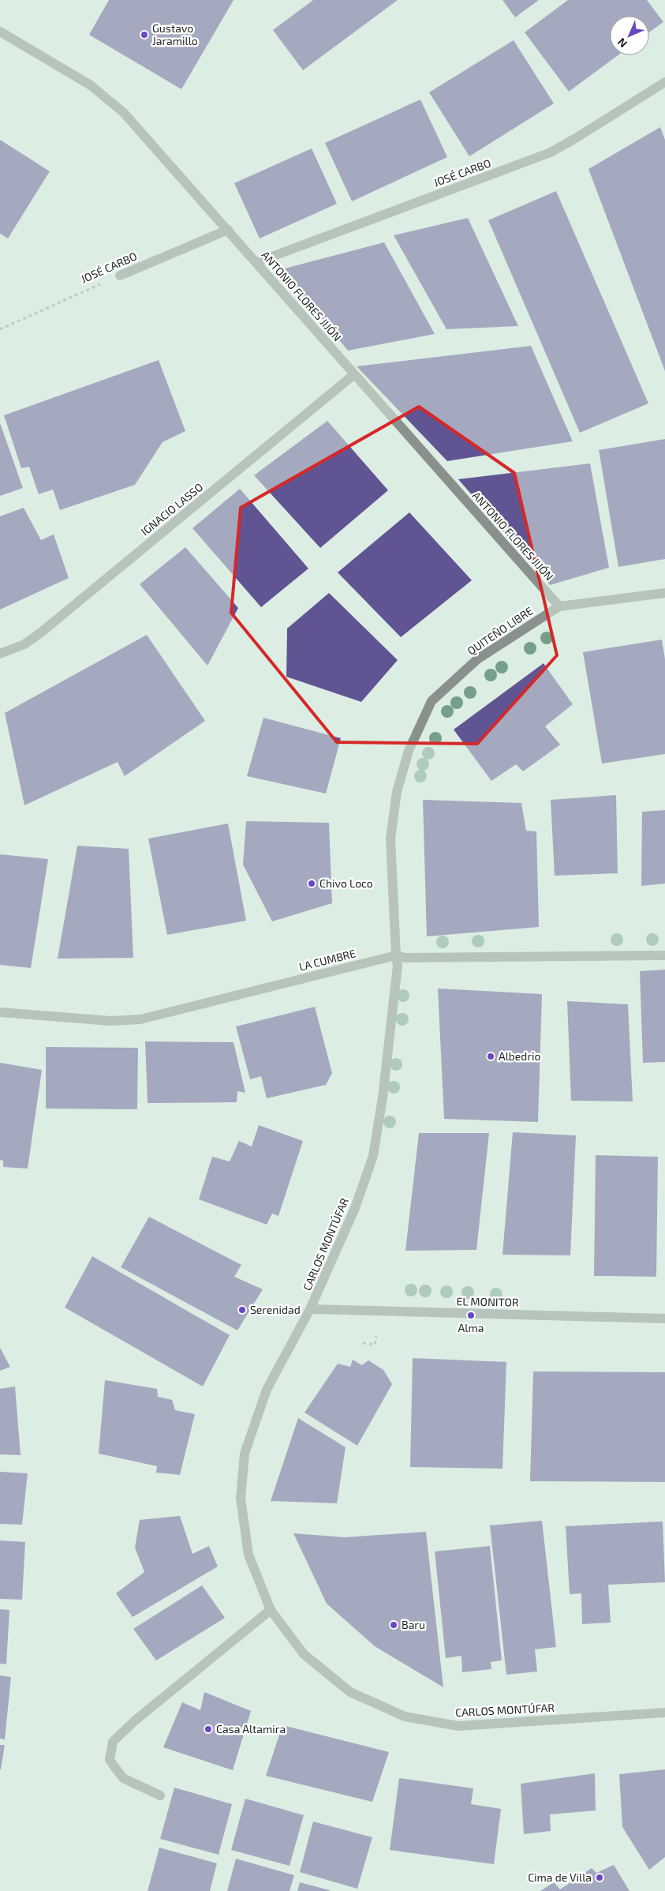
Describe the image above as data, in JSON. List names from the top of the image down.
{
  "streets": {
    "street": [
      "JOSÉ CARBO",
      "ANTONIO FLORES JIJÓN",
      "IGNACIO LASSO",
      "QUITEÑO LIBRE",
      "LA CUMBRE",
      "CARLOS MONTÚFAR",
      "EL MONITOR"
    ]
  },
  "crossings": [
    ["JOSÉ CARBO", "ANTONIO FLORES JIJÓN"],
    ["ANTONIO FLORES JIJÓN", "IGNACIO LASSO"],
    ["ANTONIO FLORES JIJÓN", "QUITEÑO LIBRE"],
    ["QUITEÑO LIBRE", "LA CUMBRE"],
    ["QUITEÑO LIBRE", "CARLOS MONTÚFAR"],
    ["LA CUMBRE", "CARLOS MONTÚFAR"],
    ["CARLOS MONTÚFAR", "EL MONITOR"]
  ],
  "places": [
    "Gustavo Jaramillo",
    "Chivo Loco",
    "Albedrio",
    "Serenidad",
    "Alma",
    "Baru",
    "Casa Altamira",
    "Cima de Villa"
  ],
  "north": "bottom left"
}
